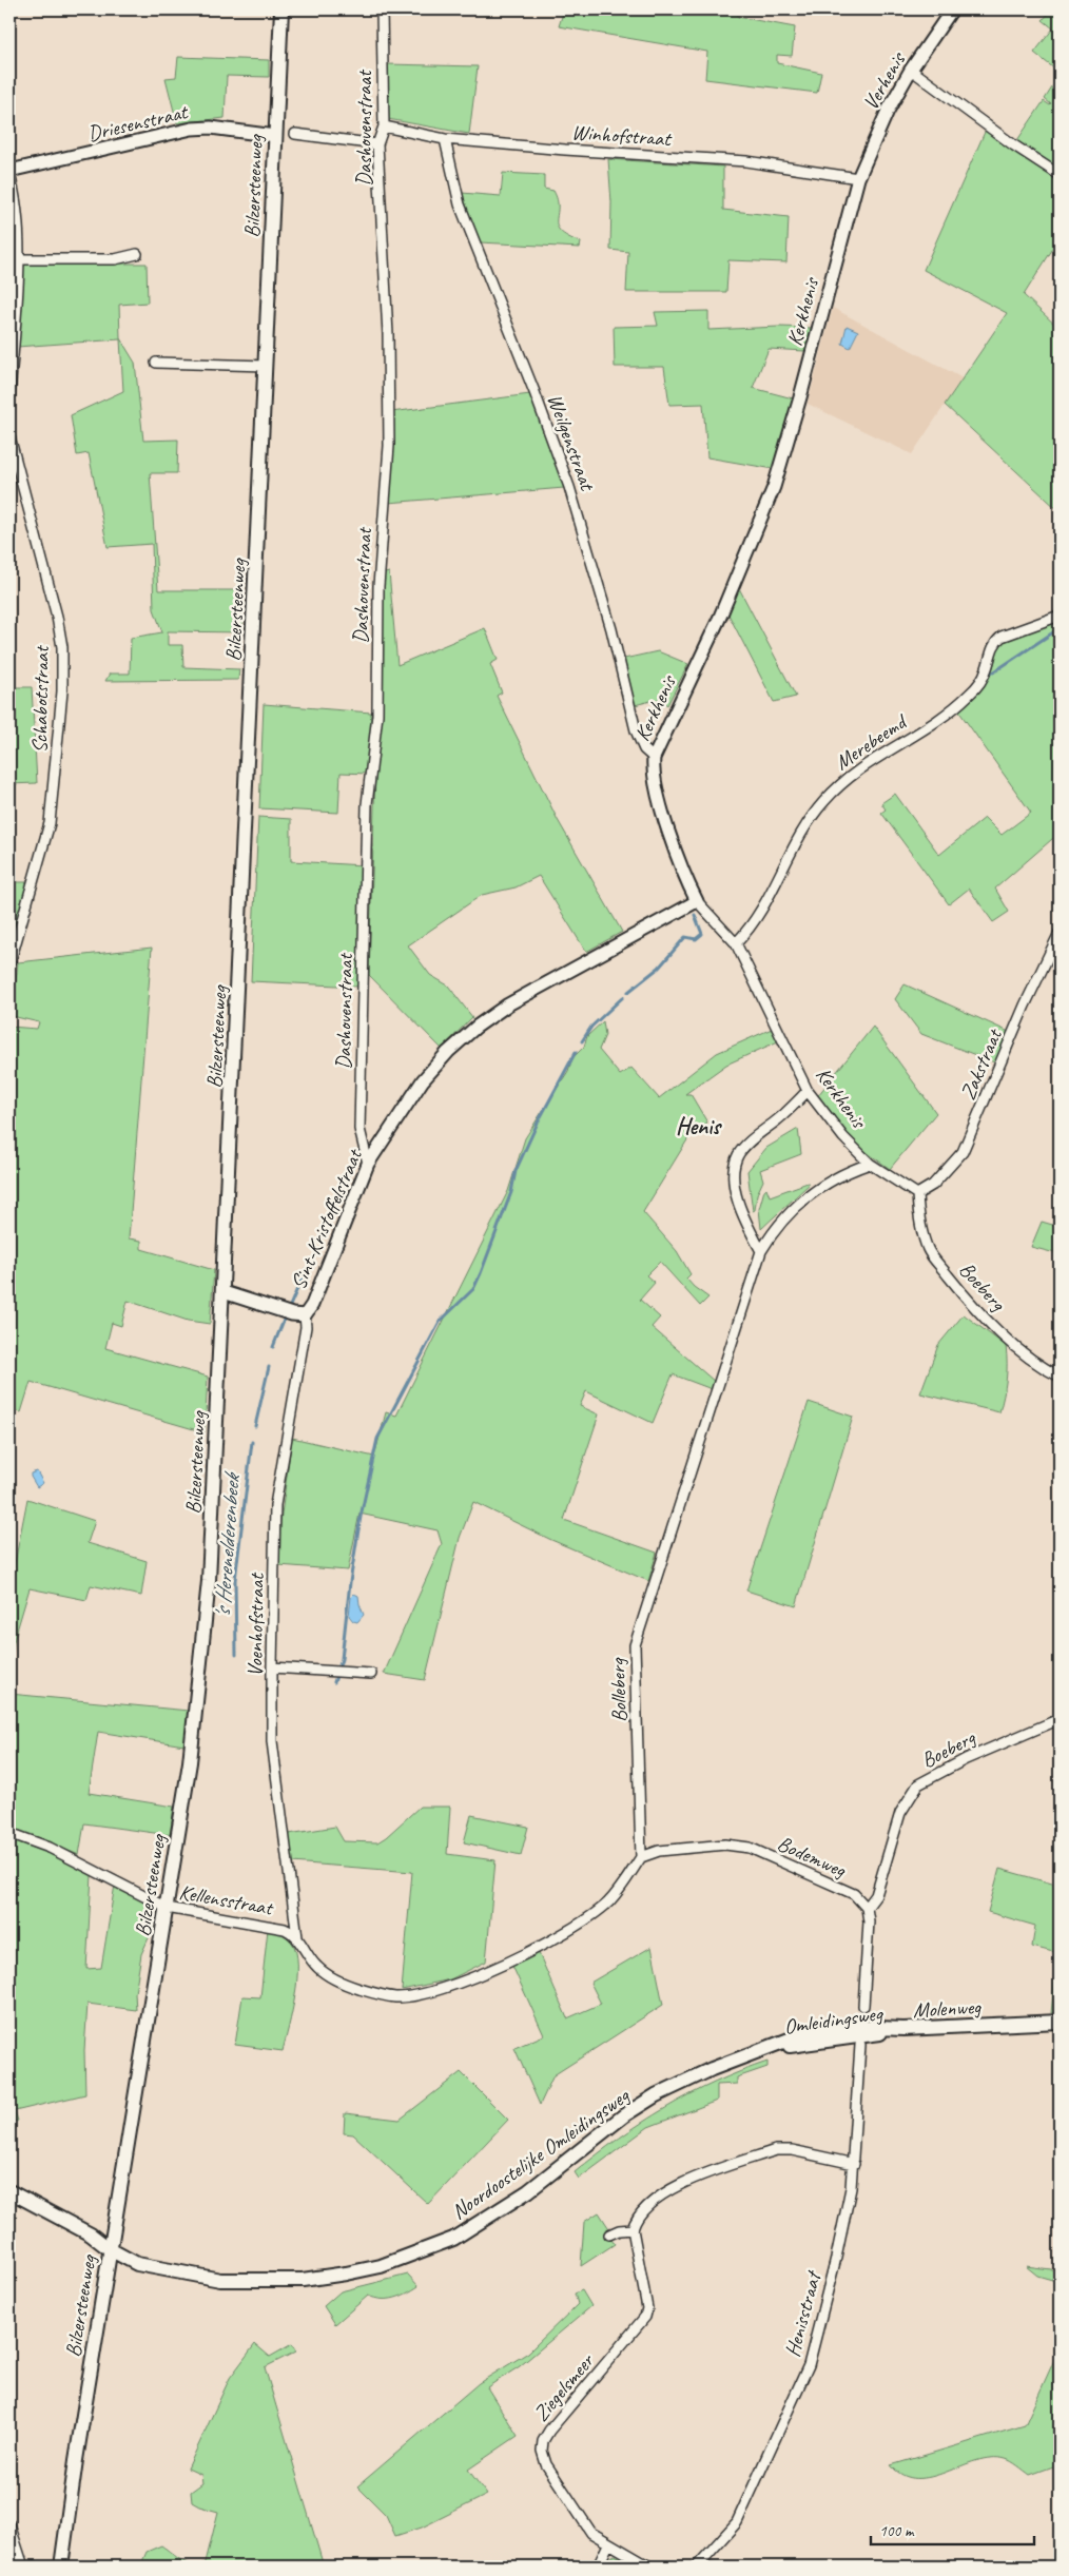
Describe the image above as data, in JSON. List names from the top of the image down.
{
  "streets": {
    "main road": [
      "Bilzersteenweg",
      "Molenweg",
      "Omleidingsweg",
      "Noordoostelijke Omleidingsweg"
    ],
    "street": [
      "Verhenis",
      "Driesenstraat",
      "Dashovenstraat",
      "Winhofstraat",
      "Kerkhenis",
      "Weilgenstraat",
      "Schabotstraat",
      "Merebeemd",
      "Zakstraat",
      "Sint-Kristoffelstraat",
      "Boeberg",
      "Voenhofstraat",
      "Bolleberg",
      "Bodemweg",
      "Kellensstraat",
      "Henisstraat",
      "Ziegelsmeer"
    ]
  },
  "crossings": [
    ["Verhenis", "Winhofstraat"],
    ["Verhenis", "Kerkhenis"],
    ["Driesenstraat", "Bilzersteenweg"],
    ["Dashovenstraat", "Winhofstraat"],
    ["Dashovenstraat", "Sint-Kristoffelstraat"],
    ["Winhofstraat", "Kerkhenis"],
    ["Winhofstraat", "Weilgenstraat"],
    ["Bilzersteenweg", "Sint-Kristoffelstraat"],
    ["Bilzersteenweg", "Kellensstraat"],
    ["Bilzersteenweg", "Noordoostelijke Omleidingsweg"],
    ["Kerkhenis", "Weilgenstraat"],
    ["Kerkhenis", "Merebeemd"],
    ["Kerkhenis", "Zakstraat"],
    ["Kerkhenis", "Sint-Kristoffelstraat"],
    ["Kerkhenis", "Boeberg"],
    ["Kerkhenis", "Bolleberg"],
    ["Zakstraat", "Boeberg"],
    ["Sint-Kristoffelstraat", "Voenhofstraat"],
    ["Boeberg", "Bodemweg"],
    ["Voenhofstraat", "Kellensstraat"],
    ["Bolleberg", "Bodemweg"],
    ["Molenweg", "Omleidingsweg"],
    ["Omleidingsweg", "Noordoostelijke Omleidingsweg"]
  ],
  "districts": ["Henis"],
  "water": ["'s Herenelderenbeek"],
  "scale_bar": "100 m"
}
